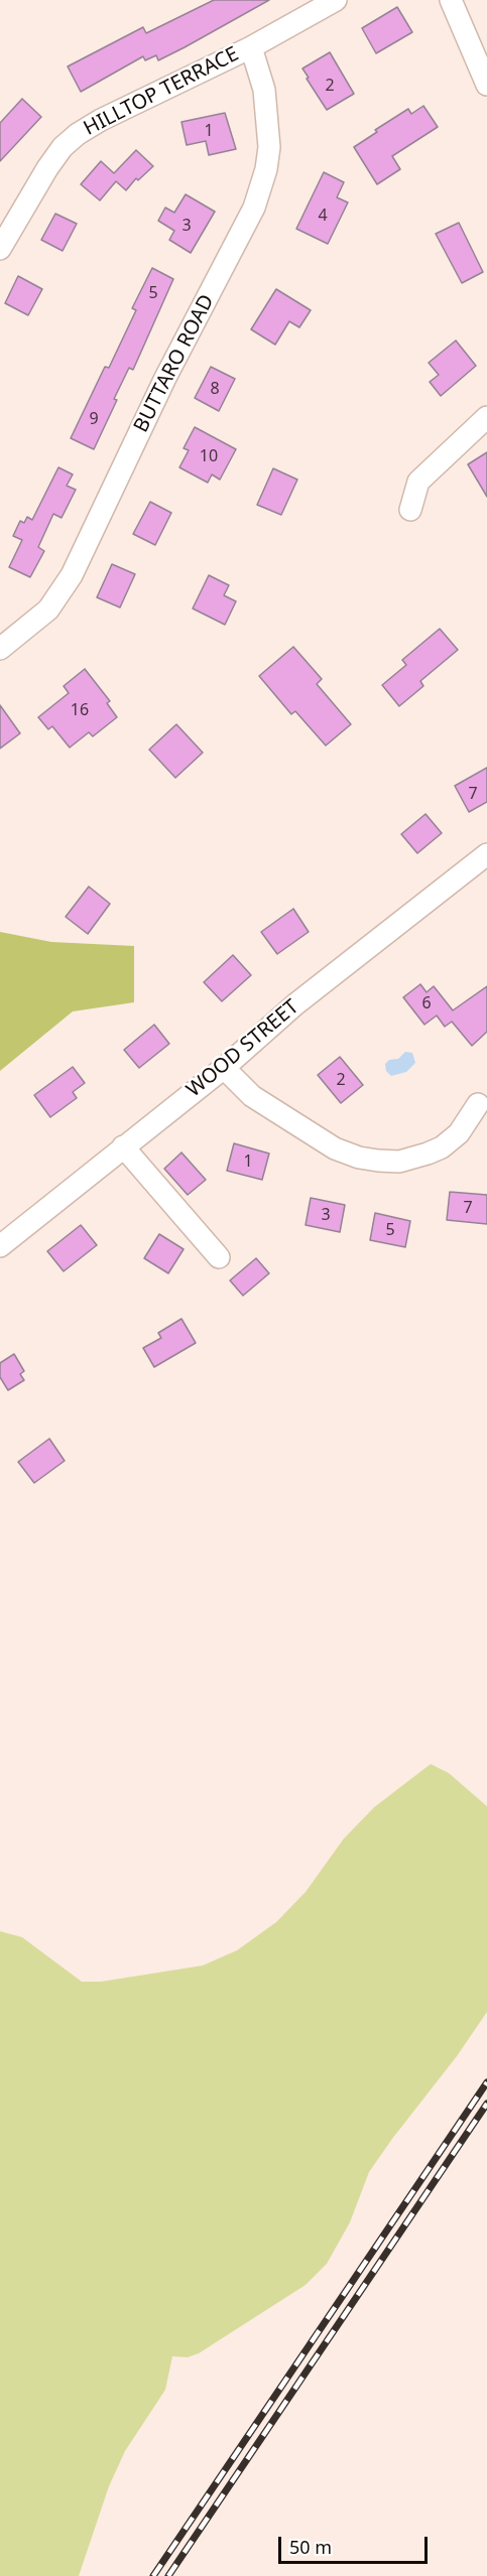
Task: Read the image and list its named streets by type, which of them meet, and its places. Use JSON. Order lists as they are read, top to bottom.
{
  "streets": {
    "street": ["HILLTOP TERRACE", "BUTTARO ROAD", "WOOD STREET"]
  },
  "crossings": [
    ["HILLTOP TERRACE", "BUTTARO ROAD"]
  ],
  "house_numbers": [
    "2",
    "1",
    "4",
    "3",
    "5",
    "8",
    "9",
    "10",
    "16",
    "7",
    "6",
    "2",
    "1",
    "7",
    "3",
    "5"
  ],
  "scale_bar": "50 m"
}
